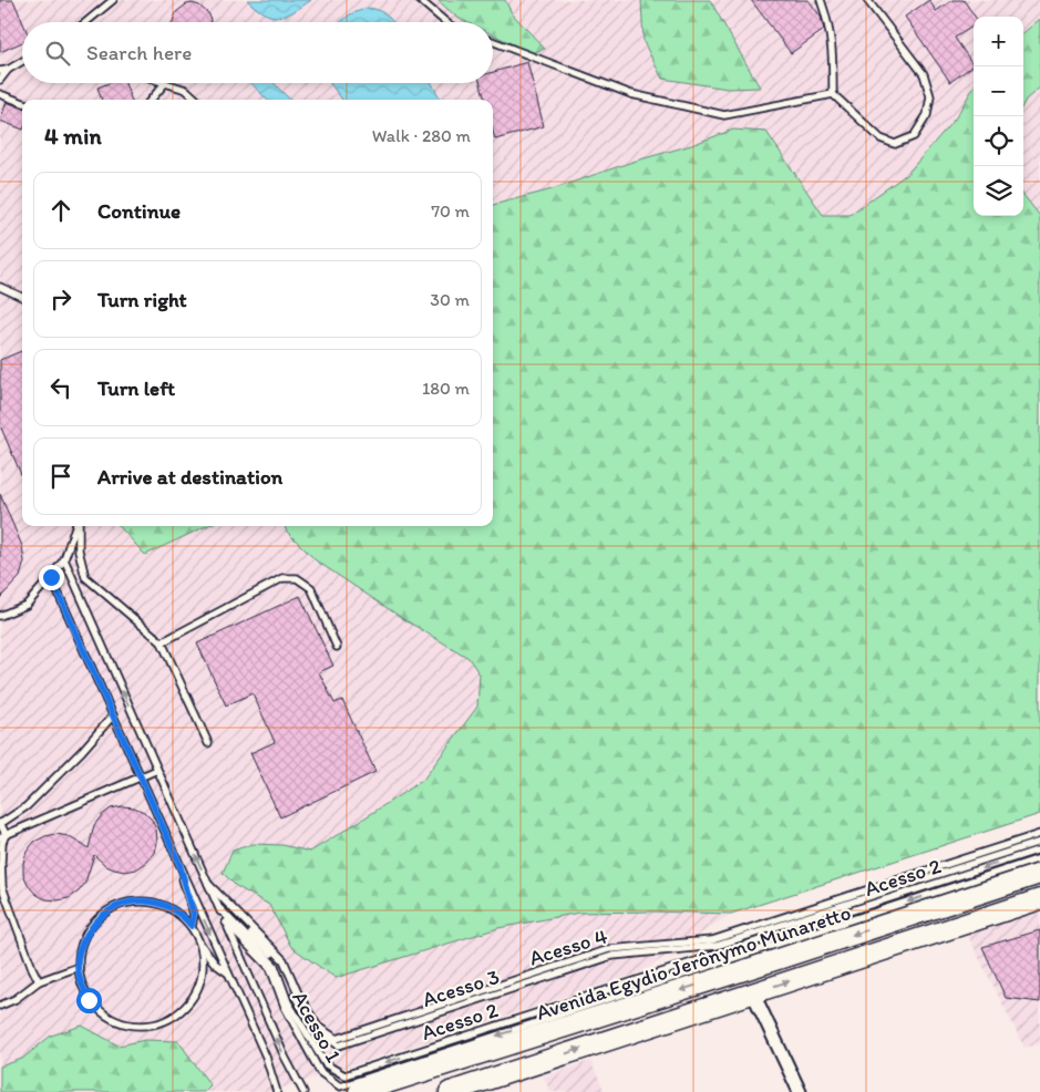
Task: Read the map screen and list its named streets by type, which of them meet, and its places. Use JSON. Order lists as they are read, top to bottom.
{
  "streets": {
    "main road": ["Avenida Egydio Jerônymo Munaretto"],
    "lane": [
      "Acesso 2",
      "Acesso 4",
      "Acesso 3",
      "Acesso 1"
    ]
  },
  "one_way": ["Acesso 2", "Acesso 1"],
  "page": {
    "map_buttons": ["+", "−"],
    "search": "Search here",
    "heading": ["4 min", "Walk · 280 m"],
    "list": [
      ["Continue", "70 m"],
      ["Turn right", "30 m"],
      ["Turn left", "180 m"],
      "Arrive at destination"
    ]
  }
}
